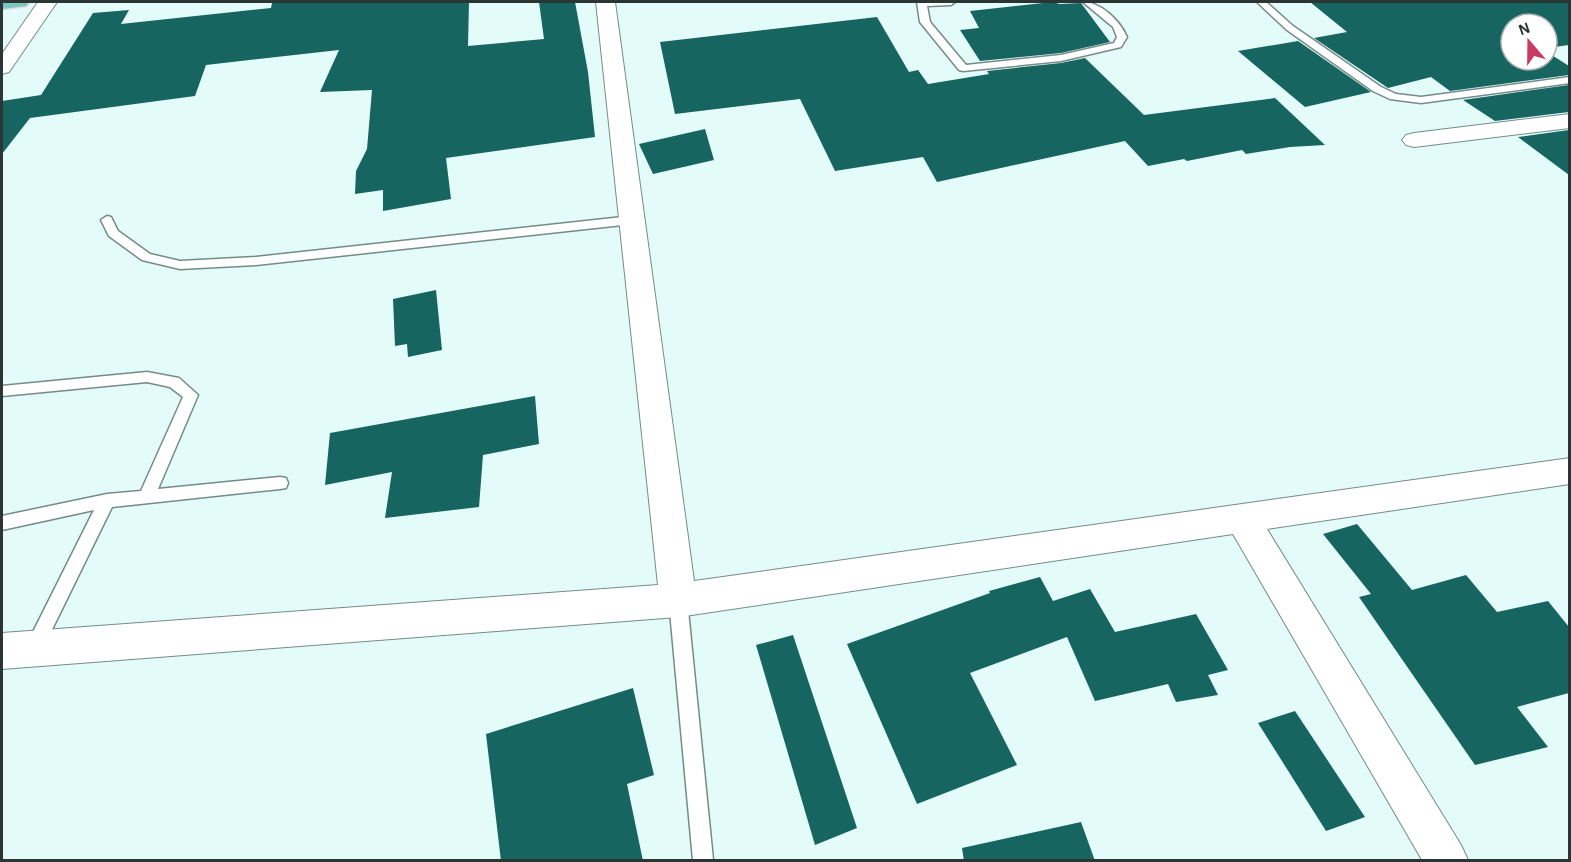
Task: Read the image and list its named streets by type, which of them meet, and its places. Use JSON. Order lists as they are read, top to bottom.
{
  "north": "top"
}
